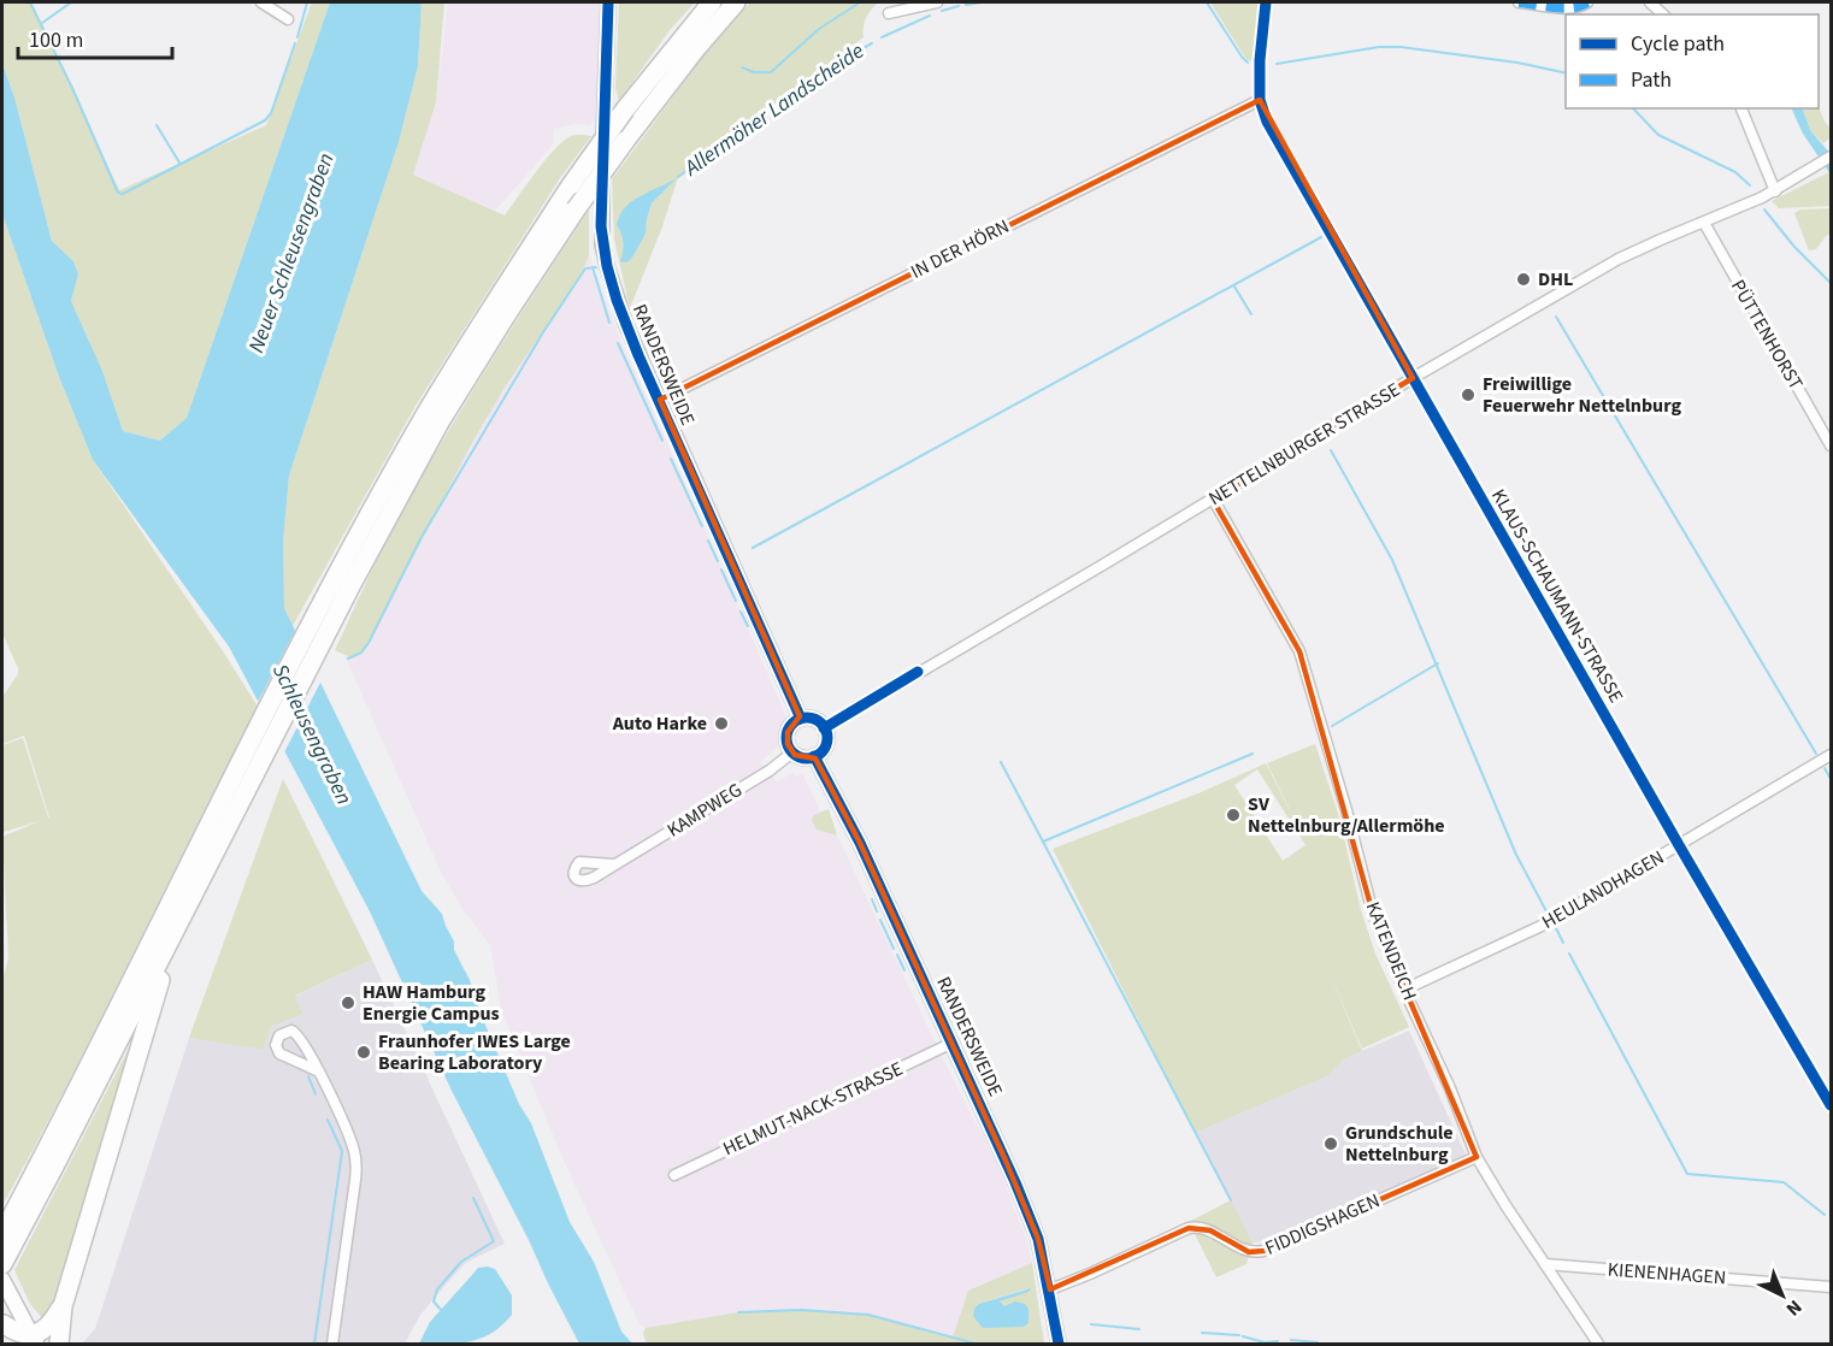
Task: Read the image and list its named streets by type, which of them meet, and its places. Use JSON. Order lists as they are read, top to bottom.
{
  "streets": {
    "street": [
      "IN DER HÖRN",
      "PÜTTENHORST",
      "RANDERSWEIDE",
      "NETTELNBURGER STRASSE",
      "KLAUS-SCHAUMANN-STRASSE",
      "KAMPWEG",
      "HEULANDHAGEN",
      "KATENDEICH",
      "HELMUT-NACK-STRASSE",
      "FIDDIGSHAGEN",
      "KIENENHAGEN"
    ]
  },
  "crossings": [
    ["IN DER HÖRN", "RANDERSWEIDE"],
    ["IN DER HÖRN", "KLAUS-SCHAUMANN-STRASSE"],
    ["PÜTTENHORST", "NETTELNBURGER STRASSE"],
    ["RANDERSWEIDE", "NETTELNBURGER STRASSE"],
    ["RANDERSWEIDE", "KAMPWEG"],
    ["RANDERSWEIDE", "HELMUT-NACK-STRASSE"],
    ["RANDERSWEIDE", "FIDDIGSHAGEN"],
    ["NETTELNBURGER STRASSE", "KLAUS-SCHAUMANN-STRASSE"],
    ["NETTELNBURGER STRASSE", "KAMPWEG"],
    ["NETTELNBURGER STRASSE", "KATENDEICH"],
    ["KLAUS-SCHAUMANN-STRASSE", "HEULANDHAGEN"],
    ["HEULANDHAGEN", "KATENDEICH"],
    ["KATENDEICH", "FIDDIGSHAGEN"],
    ["KATENDEICH", "KIENENHAGEN"]
  ],
  "water": ["Allermöher Landscheide", "Neuer Schleusengraben", "Schleusengraben"],
  "places": [
    "DHL",
    "Freiwillige Feuerwehr Nettelnburg",
    "Auto Harke",
    "SV Nettelnburg/Allermöhe",
    "HAW Hamburg Energie Campus",
    "Fraunhofer IWES Large Bearing Laboratory",
    "Grundschule Nettelnburg"
  ],
  "legend": ["Cycle path", "Path"],
  "scale_bar": "100 m",
  "north": "bottom right"
}
